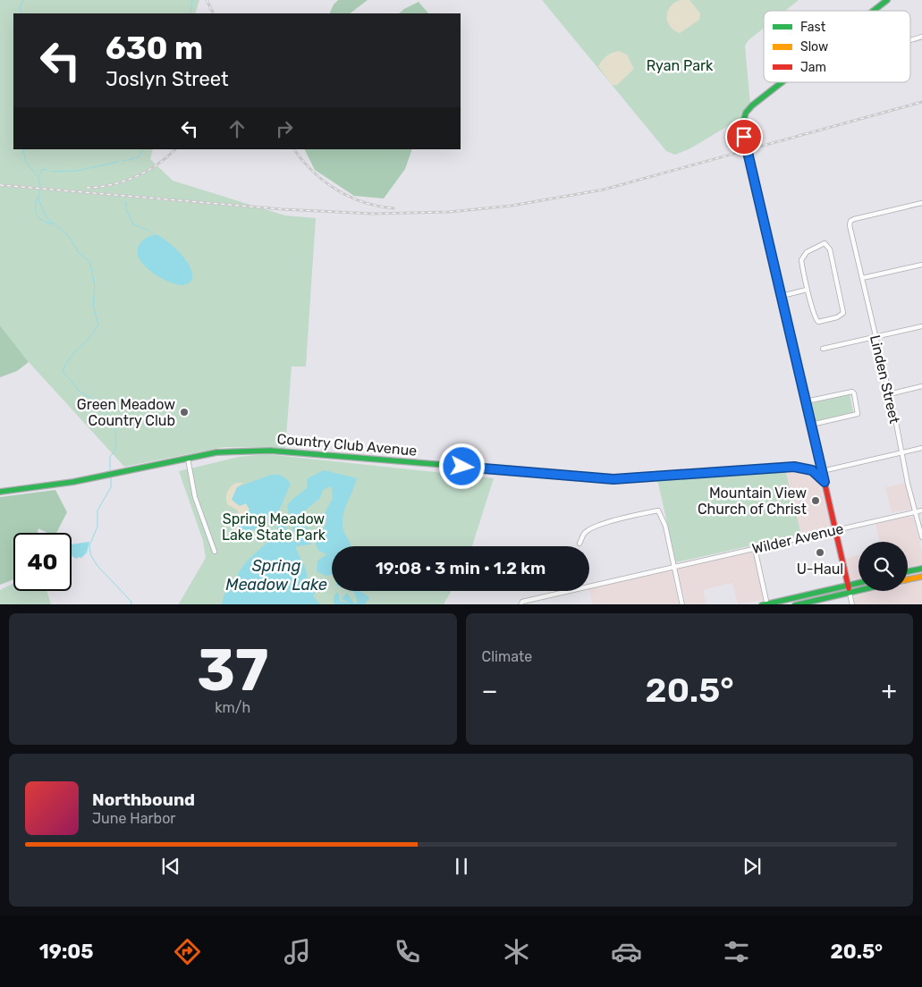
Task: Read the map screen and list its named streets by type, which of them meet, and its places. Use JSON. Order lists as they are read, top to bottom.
{
  "streets": {
    "main road": ["Country Club Avenue"],
    "street": ["Linden Street", "Wilder Avenue"]
  },
  "crossings": [
    ["Linden Street", "Wilder Avenue"]
  ],
  "water": ["Spring Meadow Lake"],
  "parks": ["Ryan Park", "Spring Meadow Lake State Park"],
  "places": ["Green Meadow Country Club", "Mountain View Church of Christ", "U-Haul"],
  "legend": ["Fast", "Slow", "Jam"],
  "page": {
    "turn": ["630 m", "Joslyn Street"],
    "limit": "40",
    "trip": "19:08 · 3 min · 1.2 km",
    "tile": [
      ["37", "km/h"],
      "Climate"
    ],
    "heat": ["−", "20.5°", "+"],
    "song": ["Northbound", "June Harbor"],
    "tabs": ["19:05", "20.5°"]
  }
}
